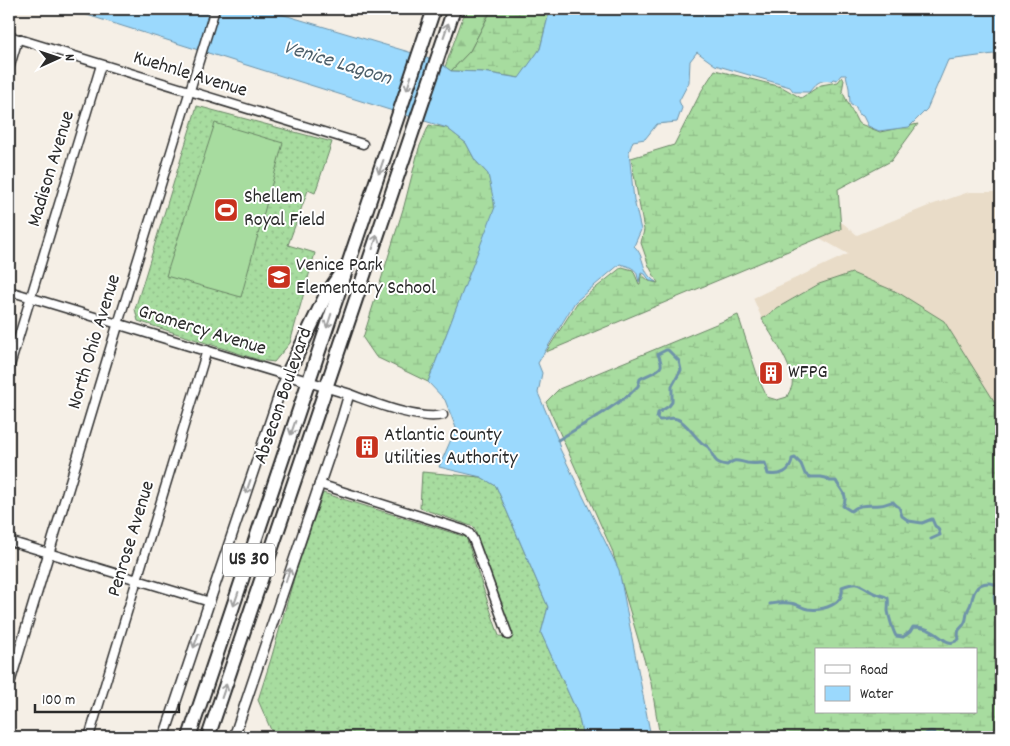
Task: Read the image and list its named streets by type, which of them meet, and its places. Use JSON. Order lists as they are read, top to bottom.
{
  "streets": {
    "highway": ["Absecon Boulevard", "US 30"],
    "street": [
      "Kuehnle Avenue",
      "Madison Avenue",
      "Gramercy Avenue",
      "North Ohio Avenue",
      "Penrose Avenue"
    ]
  },
  "crossings": [
    ["Kuehnle Avenue", "Madison Avenue"],
    ["Kuehnle Avenue", "North Ohio Avenue"],
    ["Madison Avenue", "Gramercy Avenue"],
    ["Gramercy Avenue", "North Ohio Avenue"],
    ["Gramercy Avenue", "Absecon Boulevard"],
    ["Gramercy Avenue", "Penrose Avenue"]
  ],
  "water": ["Venice Lagoon"],
  "places": {
    "sports": ["Shellem Royal Field"],
    "school or university": ["Venice Park Elementary School"],
    "building": ["WFPG", "Atlantic County Utilities Authority"]
  },
  "legend": ["Road", "Water"],
  "scale_bar": "100 m",
  "north": "right"
}
